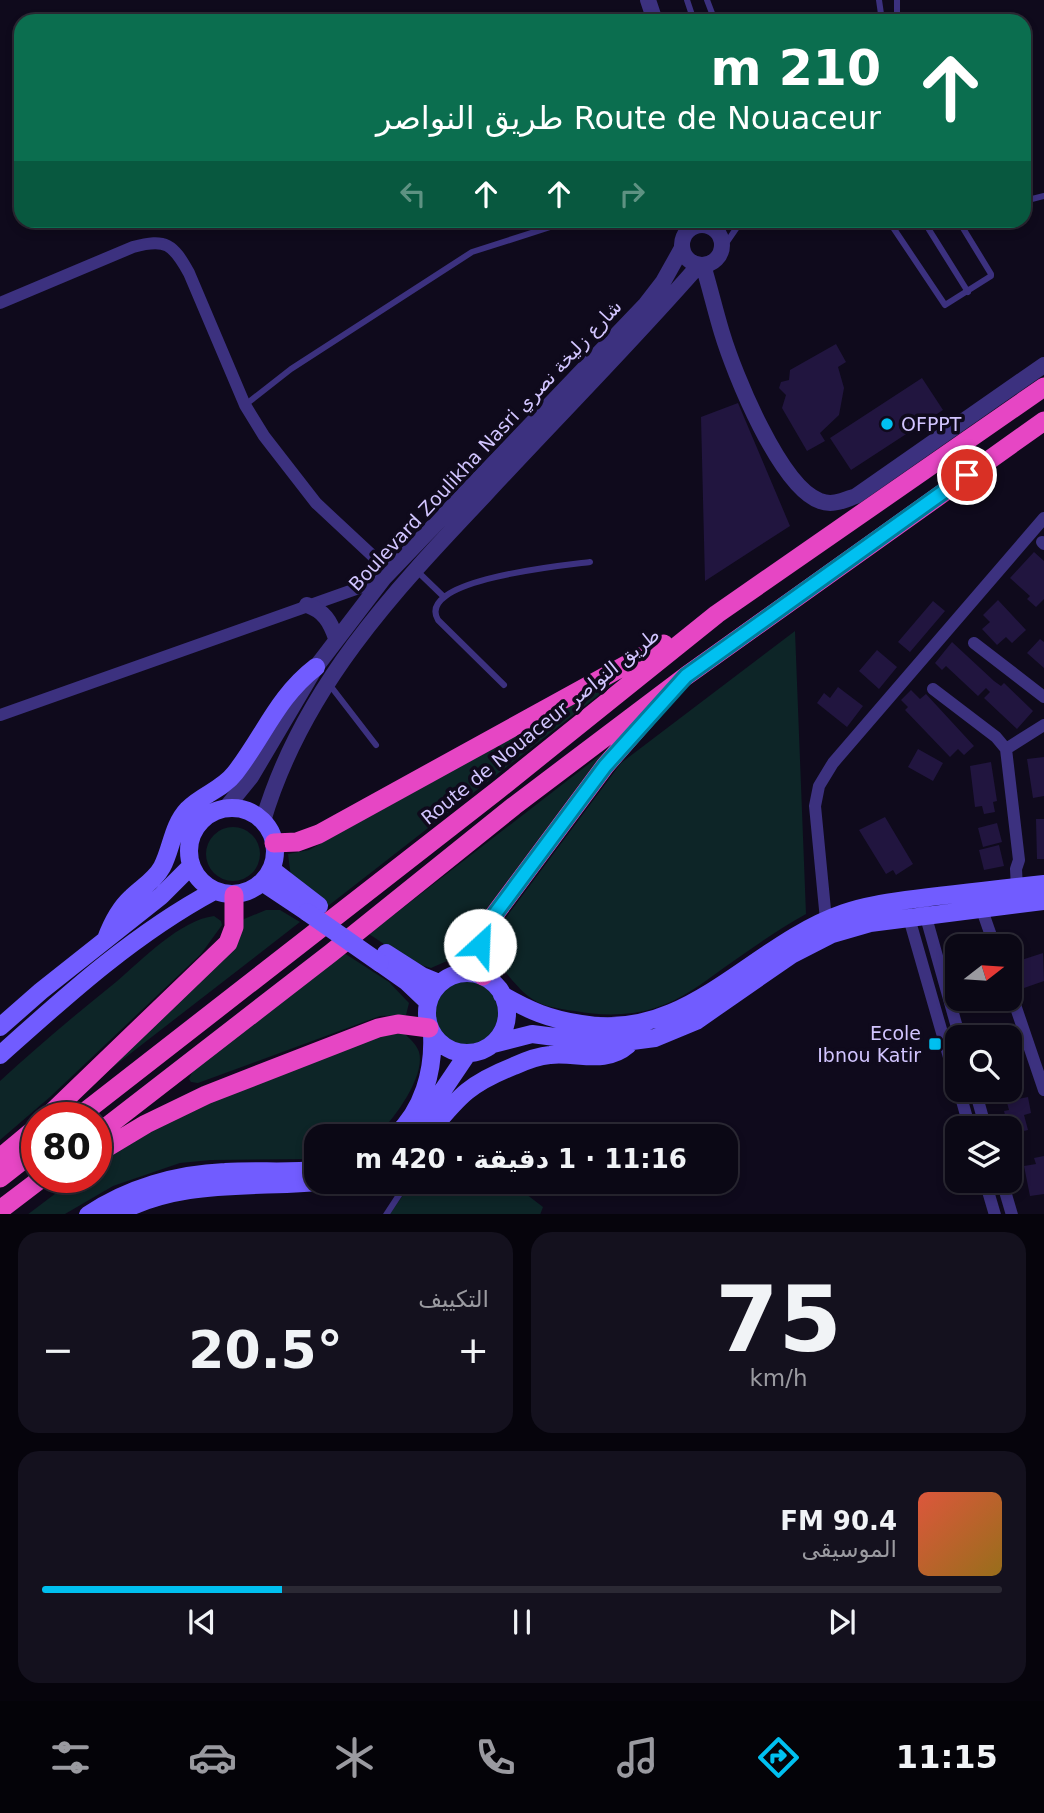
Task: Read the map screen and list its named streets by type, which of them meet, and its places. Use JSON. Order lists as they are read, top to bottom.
{
  "streets": {
    "highway": ["Route de Nouaceur طريق النواصر"],
    "street": ["Boulevard Zoulikha Nasri شارع زليخة نصري"]
  },
  "places": {
    "other": ["OFPPT"],
    "transit": ["Ecole Ibnou Katir"]
  },
  "north": "right",
  "page": {
    "turn": ["210 m", "Route de Nouaceur طريق النواصر"],
    "limit": "80",
    "trip": "11:16 · 1 دقيقة · 420 m",
    "tile": [
      ["75", "km/h"],
      "التكييف"
    ],
    "heat": ["−", "20.5°", "+"],
    "song": ["90.4 FM", "الموسيقى"],
    "tabs": "11:15"
  }
}
